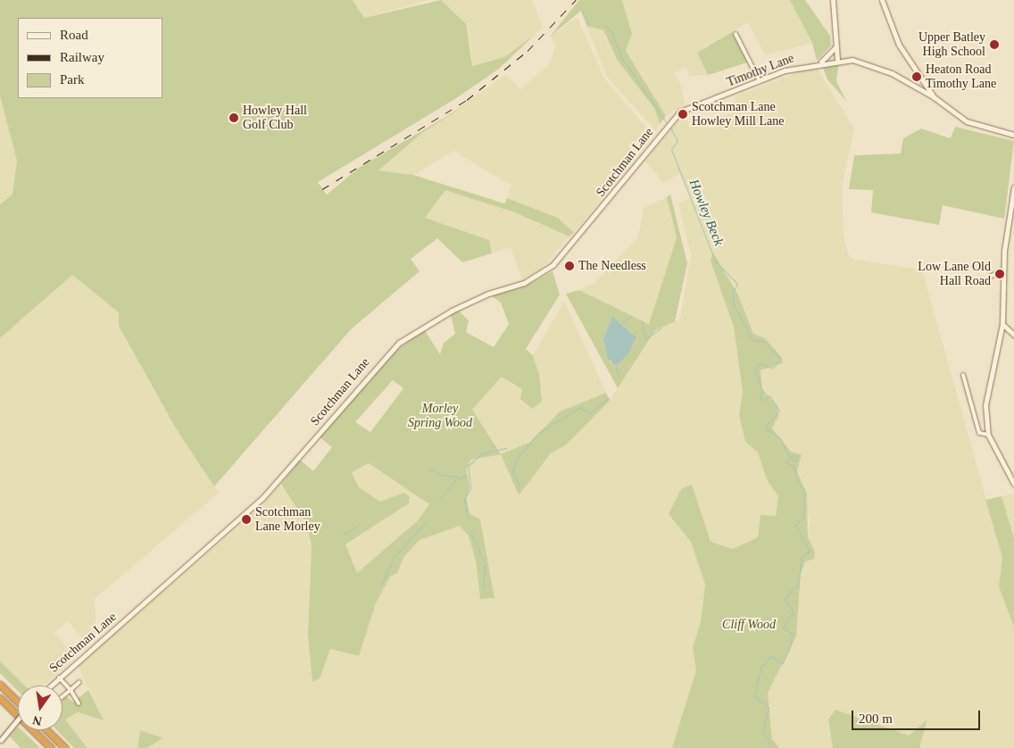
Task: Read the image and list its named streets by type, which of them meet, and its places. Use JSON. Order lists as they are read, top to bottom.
{
  "streets": {
    "main road": ["Timothy Lane", "Scotchman Lane"]
  },
  "crossings": [
    ["Timothy Lane", "Scotchman Lane"]
  ],
  "water": ["Howley Beck"],
  "parks": ["Morley Spring Wood", "Cliff Wood"],
  "places": [
    "Upper Batley High School",
    "Heaton Road Timothy Lane",
    "Scotchman Lane Howley Mill Lane",
    "Howley Hall Golf Club",
    "The Needless",
    "Low Lane Old Hall Road",
    "Scotchman Lane Morley"
  ],
  "legend": ["Road", "Railway", "Park"],
  "scale_bar": "200 m",
  "north": "bottom"
}
